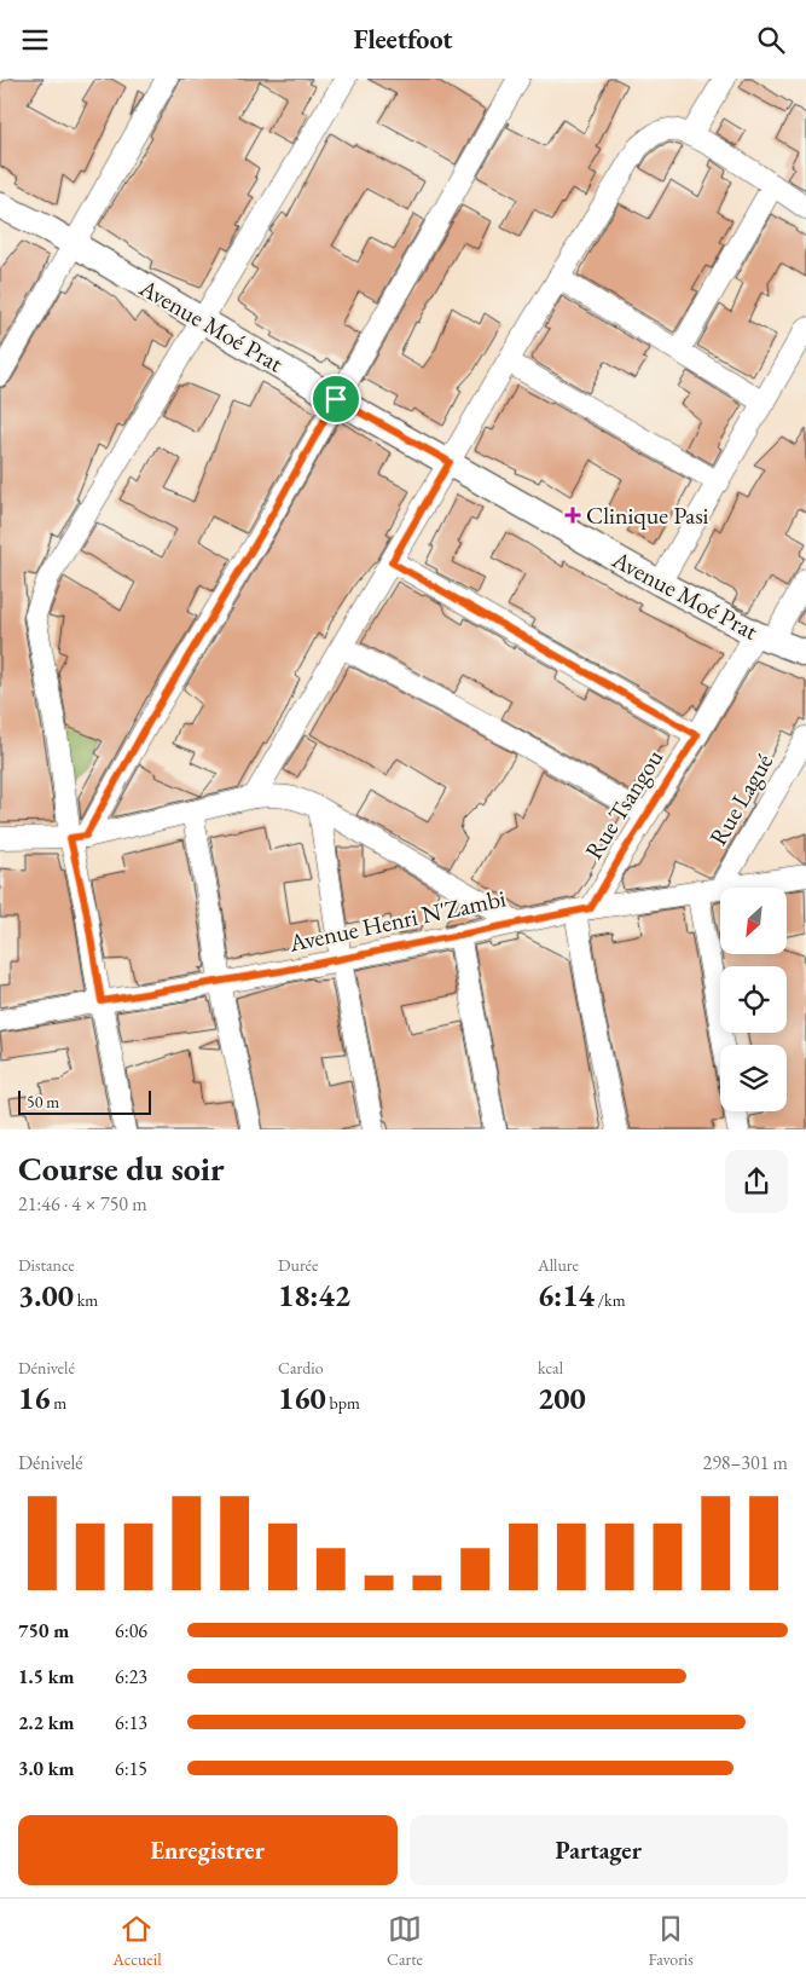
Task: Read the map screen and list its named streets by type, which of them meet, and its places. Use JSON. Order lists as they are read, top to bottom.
{
  "streets": {
    "street": [
      "Avenue Moé Prat",
      "Rue Lagué",
      "Rue Tsangou",
      "Avenue Henri N'Zambi"
    ]
  },
  "crossings": [
    ["Avenue Moé Prat", "Rue Tsangou"],
    ["Rue Lagué", "Avenue Henri N'Zambi"],
    ["Rue Tsangou", "Avenue Henri N'Zambi"]
  ],
  "places": {
    "health": ["Clinique Pasi"]
  },
  "scale_bar": "50 m",
  "north": "bottom left",
  "page": {
    "header": "Fleetfoot",
    "scale": "50 m",
    "heading": ["Course du soir", "21:46 · 4 × 750 m"],
    "stats": [
      ["Distance", "3.00 km"],
      ["Durée", "18:42"],
      ["Allure", "6:14 /km"],
      ["Dénivelé", "16 m"],
      ["Cardio", "160 bpm"],
      ["kcal", "200"]
    ],
    "chart": ["Dénivelé", "298–301 m"],
    "list": [
      {
        "name": "750 m",
        "note": "6:06"
      },
      {
        "name": "1.5 km",
        "note": "6:23"
      },
      {
        "name": "2.2 km",
        "note": "6:13"
      },
      {
        "name": "3.0 km",
        "note": "6:15"
      }
    ],
    "buttons": ["Enregistrer", "Partager"],
    "tabs": ["Accueil", "Carte", "Favoris"]
  }
}
